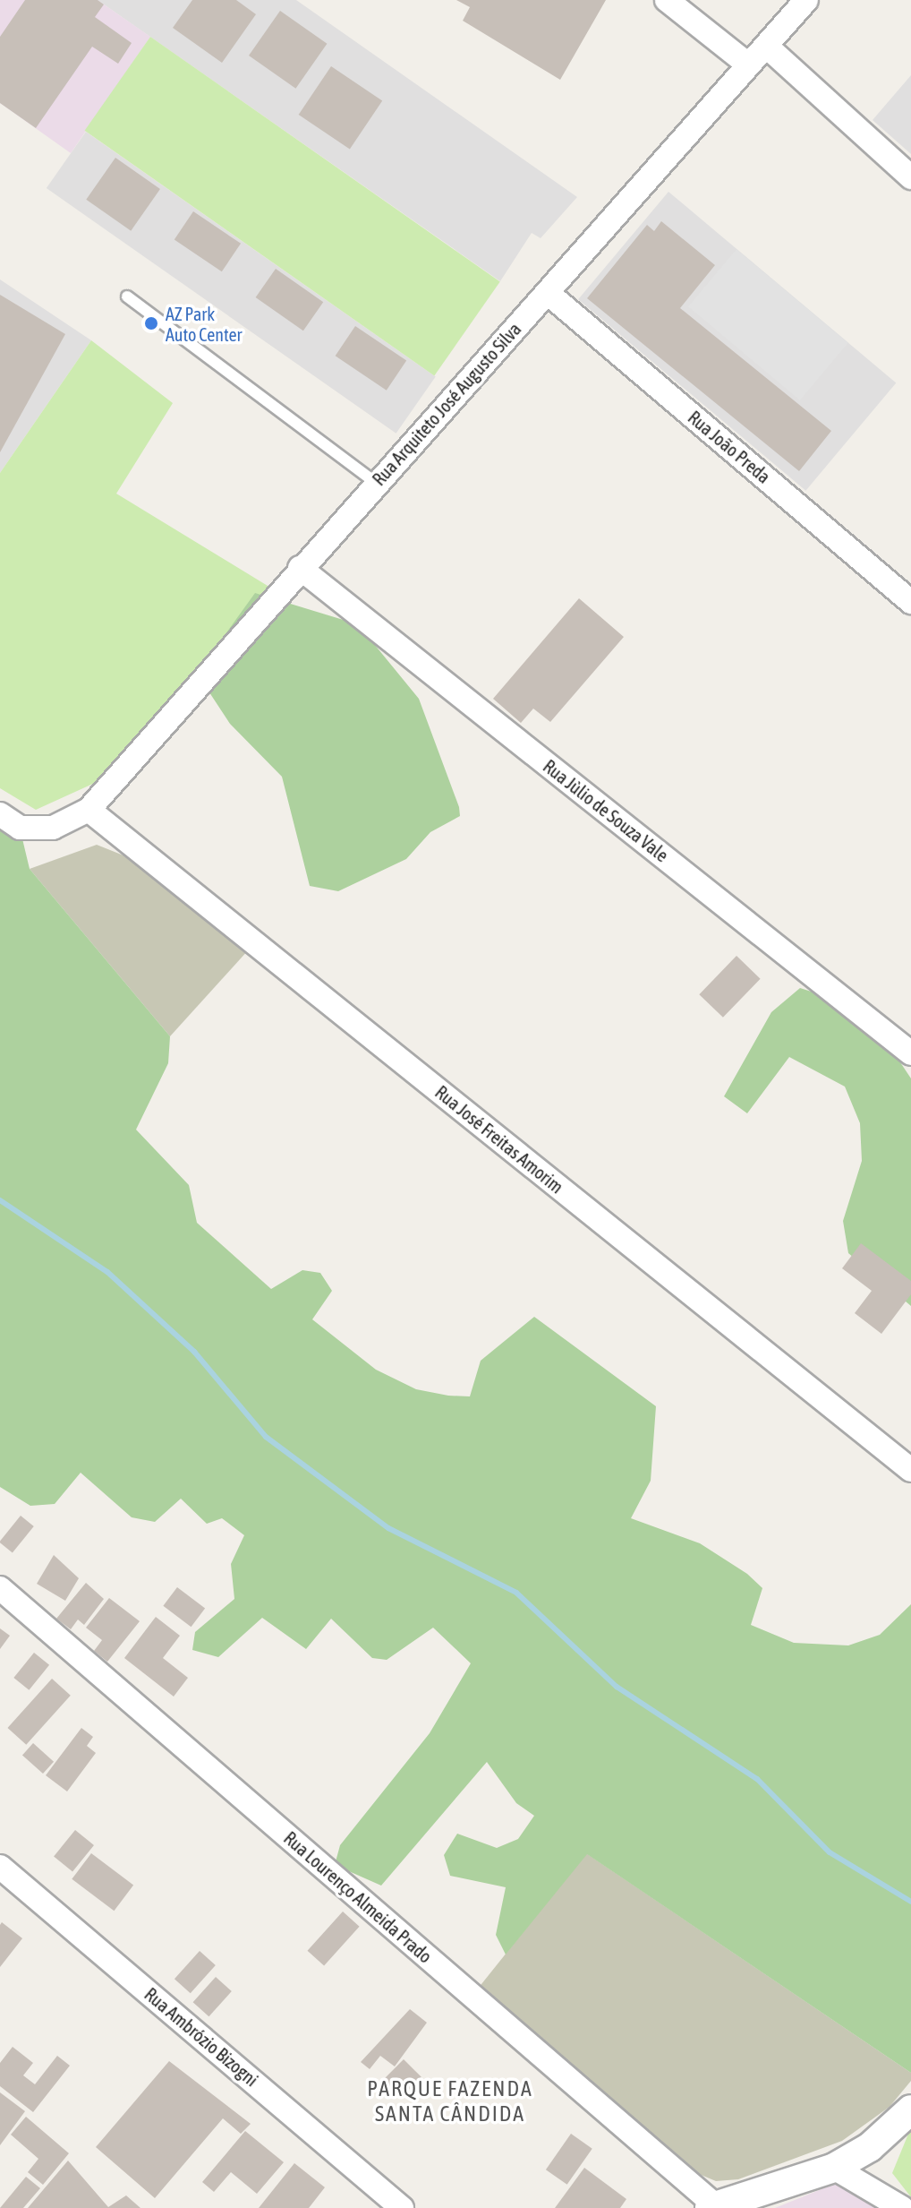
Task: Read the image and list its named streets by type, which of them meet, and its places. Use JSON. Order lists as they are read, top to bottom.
{
  "streets": {
    "street": [
      "Rua Arquiteto José Augusto Silva",
      "Rua João Preda",
      "Rua Jùlio de Souza Vale",
      "Rua José Freitas Amorim",
      "Rua Lourenço Almeida Prado",
      "Rua Ambrózio Bizogni"
    ]
  },
  "crossings": [
    ["Rua Arquiteto José Augusto Silva", "Rua João Preda"],
    ["Rua Arquiteto José Augusto Silva", "Rua Jùlio de Souza Vale"],
    ["Rua Arquiteto José Augusto Silva", "Rua José Freitas Amorim"]
  ],
  "districts": ["PARQUE FAZENDA SANTA CÂNDIDA"],
  "places": ["AZ Park Auto Center"]
}
